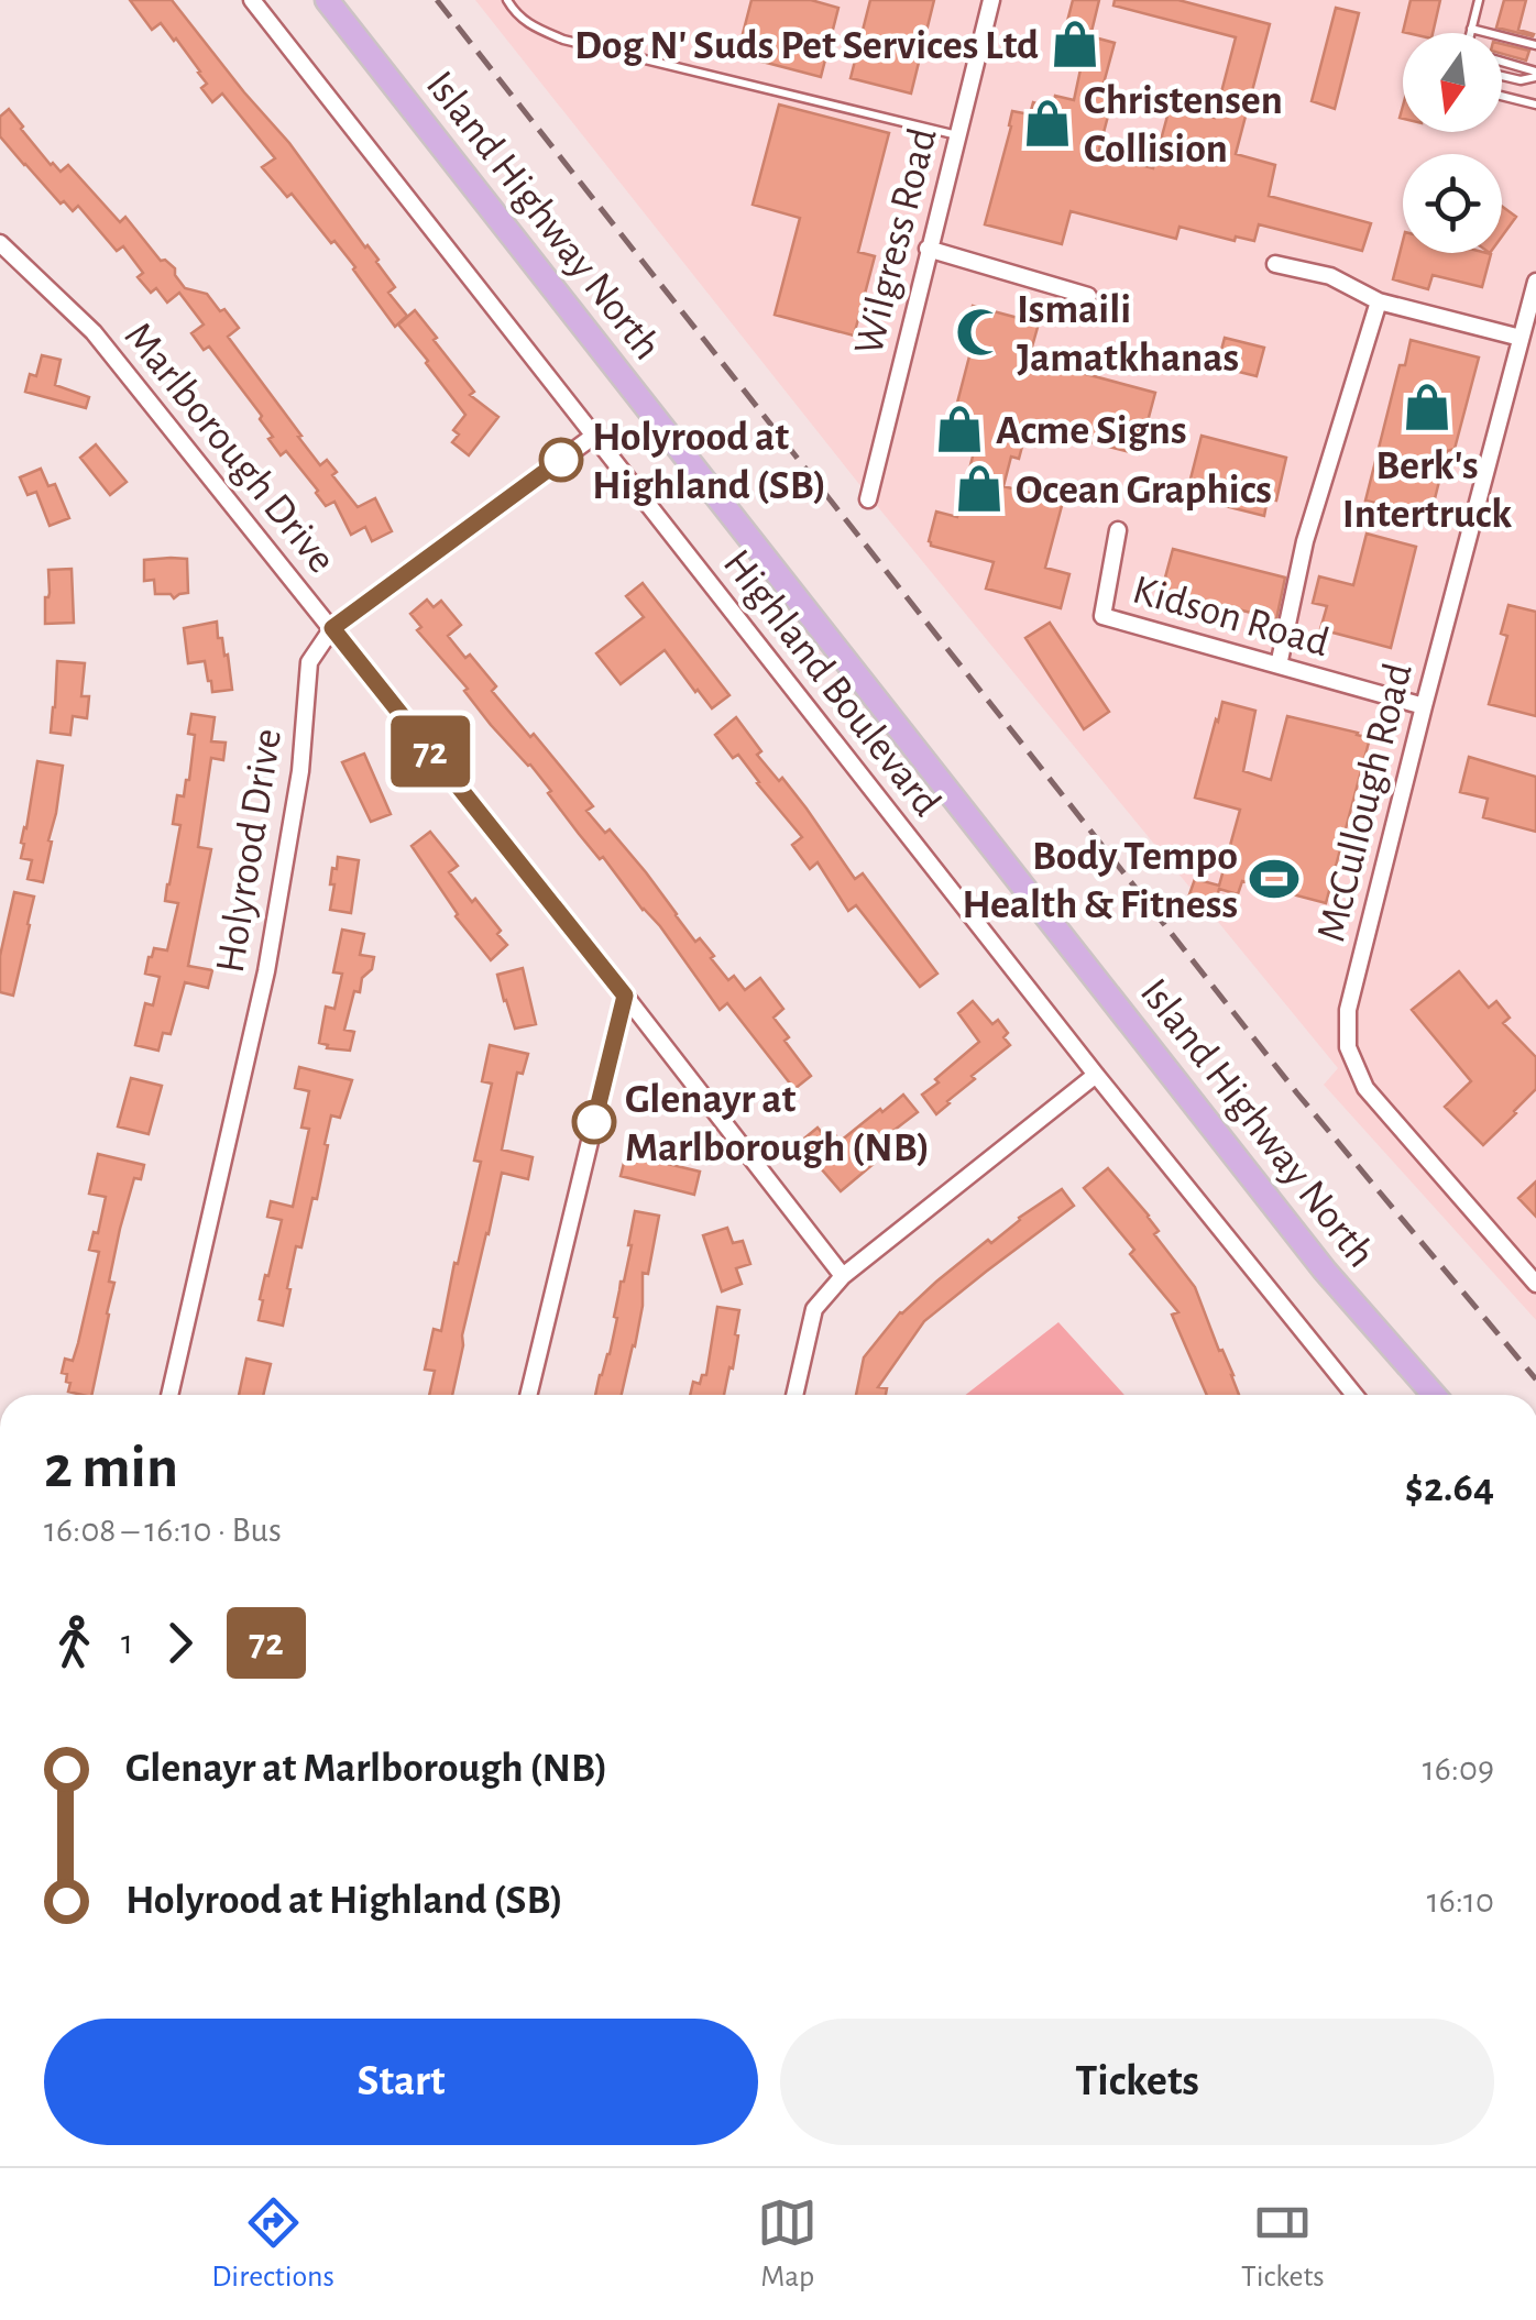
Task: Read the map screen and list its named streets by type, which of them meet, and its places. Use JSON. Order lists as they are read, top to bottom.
{
  "streets": {
    "main road": ["Island Highway North"],
    "street": [
      "Wilgress Road",
      "Marlborough Drive",
      "Kidson Road",
      "Highland Boulevard",
      "McCullough Road",
      "Holyrood Drive"
    ]
  },
  "crossings": [
    ["Marlborough Drive", "Holyrood Drive"],
    ["Kidson Road", "McCullough Road"],
    ["Highland Boulevard", "Holyrood Drive"]
  ],
  "places": {
    "shop": [
      "Dog N' Suds Pet Services Ltd",
      "Christensen Collision",
      "Berk's Intertruck",
      "Acme Signs",
      "Ocean Graphics"
    ],
    "mosque": ["Ismaili Jamatkhanas"],
    "other": ["Holyrood at Highland (SB)", "Glenayr at Marlborough (NB)"],
    "sports": ["Body Tempo Health & Fitness"]
  },
  "lines": ["bus line 72"],
  "north": "bottom",
  "page": {
    "on_map": "72",
    "heading": ["2 min", "16:08 – 16:10 · Bus", "$2.64"],
    "legs": ["1", "72"],
    "list": [
      {
        "name": "Glenayr at Marlborough (NB)",
        "value": "16:09"
      },
      {
        "name": "Holyrood at Highland (SB)",
        "value": "16:10"
      }
    ],
    "buttons": ["Start", "Tickets"],
    "tabs": ["Directions", "Map", "Tickets"]
  }
}
